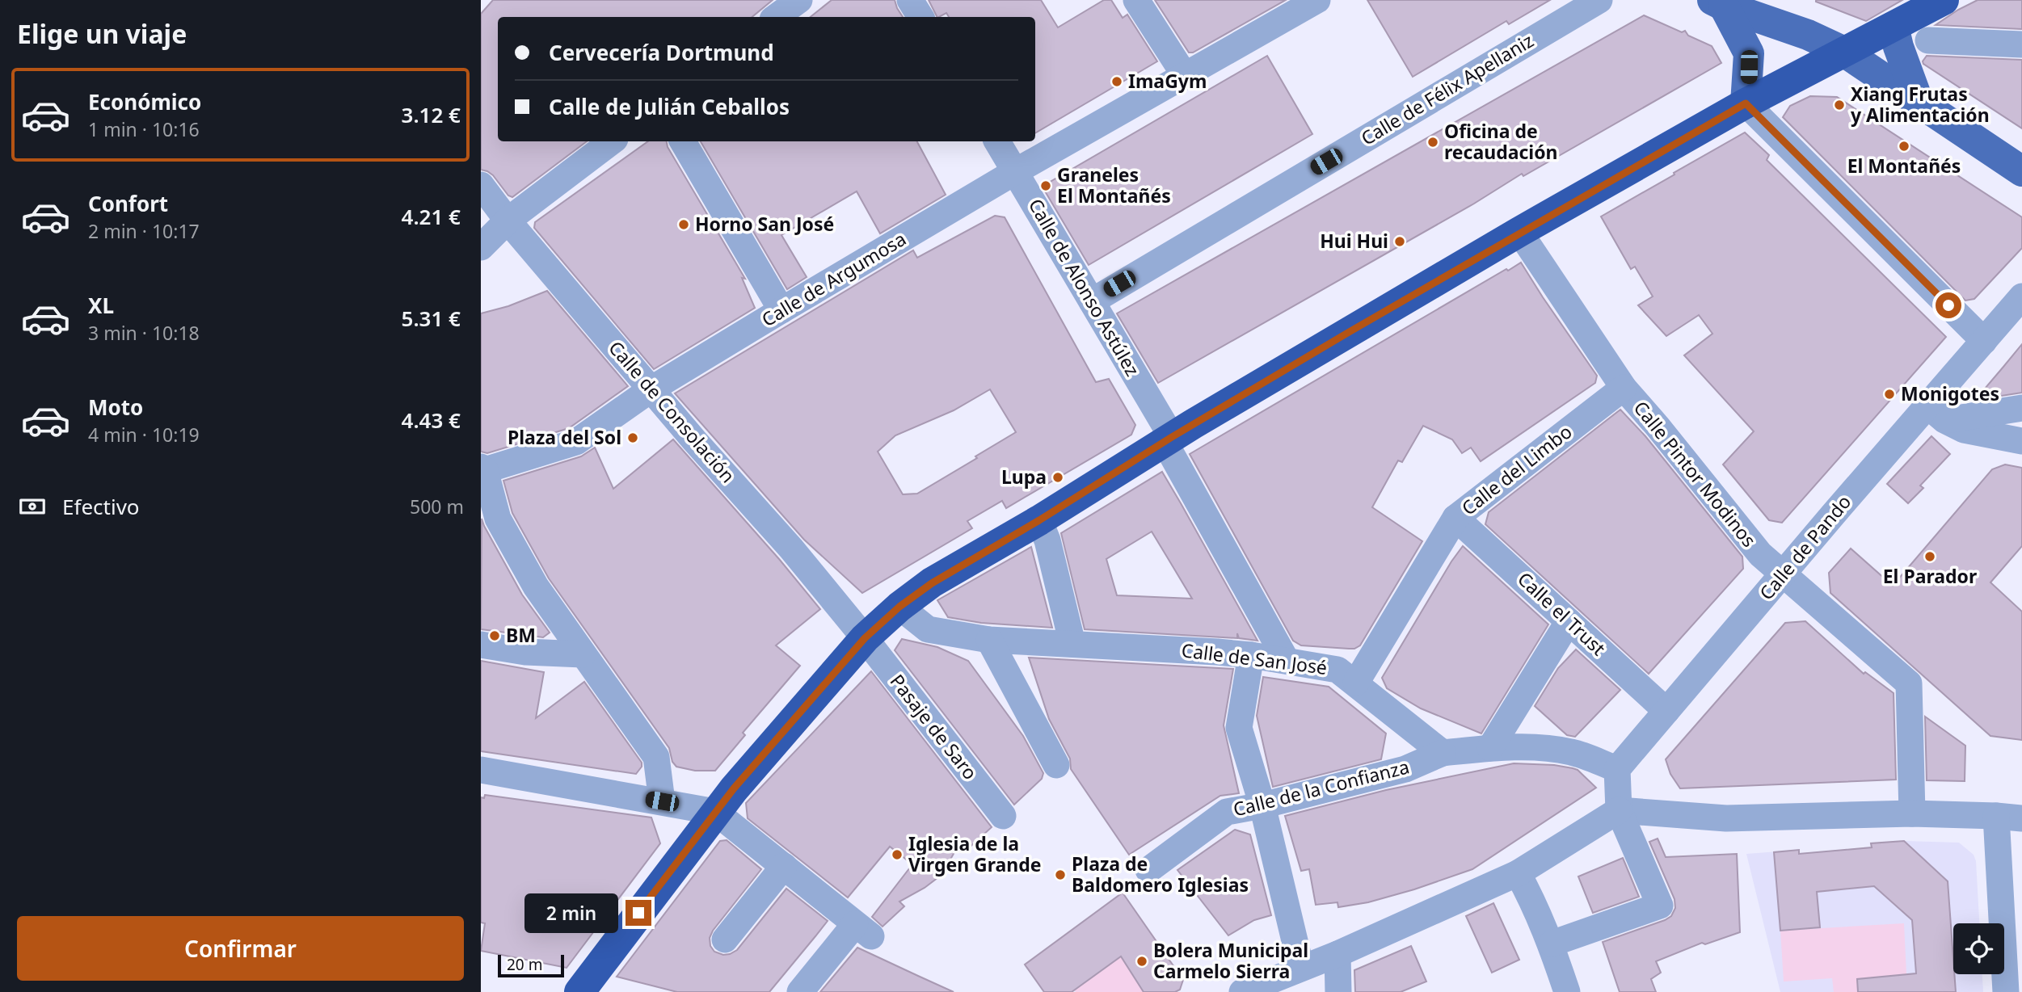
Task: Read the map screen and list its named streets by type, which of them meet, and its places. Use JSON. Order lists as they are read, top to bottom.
{
  "streets": {
    "street": [
      "Calle de Félix Apellaniz",
      "Calle de Argumosa",
      "Calle de Alonso Astúlez",
      "Calle de Consolación",
      "Calle del Limbo",
      "Calle Pintor Modinos",
      "Calle de Pando",
      "Calle el Trust",
      "Calle de San José",
      "Pasaje de Saro",
      "Calle de la Confianza"
    ]
  },
  "crossings": [
    ["Calle de Félix Apellaniz", "Calle de Alonso Astúlez"],
    ["Calle de Argumosa", "Calle de Alonso Astúlez"],
    ["Calle de Argumosa", "Calle de Consolación"],
    ["Calle de Alonso Astúlez", "Calle de San José"],
    ["Calle de Consolación", "Pasaje de Saro"],
    ["Calle del Limbo", "Calle Pintor Modinos"],
    ["Calle del Limbo", "Calle el Trust"],
    ["Calle del Limbo", "Calle de San José"],
    ["Calle Pintor Modinos", "Calle de Pando"],
    ["Calle de Pando", "Calle el Trust"],
    ["Calle de San José", "Calle de la Confianza"]
  ],
  "places": [
    "ImaGym",
    "Xiang Frutas y Alimentación",
    "Oficina de recaudación",
    "El Montañés",
    "Graneles El Montañés",
    "Horno San José",
    "Hui Hui",
    "Monigotes",
    "Plaza del Sol",
    "Lupa",
    "El Parador",
    "BM",
    "Iglesia de la Virgen Grande",
    "Plaza de Baldomero Iglesias",
    "Bolera Municipal Carmelo Sierra"
  ],
  "scale_bar": "20 m",
  "page": {
    "heading": "Elige un viaje",
    "banner": ["Cervecería Dortmund", "Calle de Julián Ceballos"],
    "list": [
      {
        "name": "Económico",
        "note": "1 min · 10:16",
        "value": "3.12 €"
      },
      {
        "name": "Confort",
        "note": "2 min · 10:17",
        "value": "4.21 €"
      },
      {
        "name": "XL",
        "note": "3 min · 10:18",
        "value": "5.31 €"
      },
      {
        "name": "Moto",
        "note": "4 min · 10:19",
        "value": "4.43 €"
      }
    ],
    "pay": ["Efectivo", "500 m"],
    "bubble": "2 min",
    "buttons": "Confirmar",
    "scale": "20 m"
  }
}
